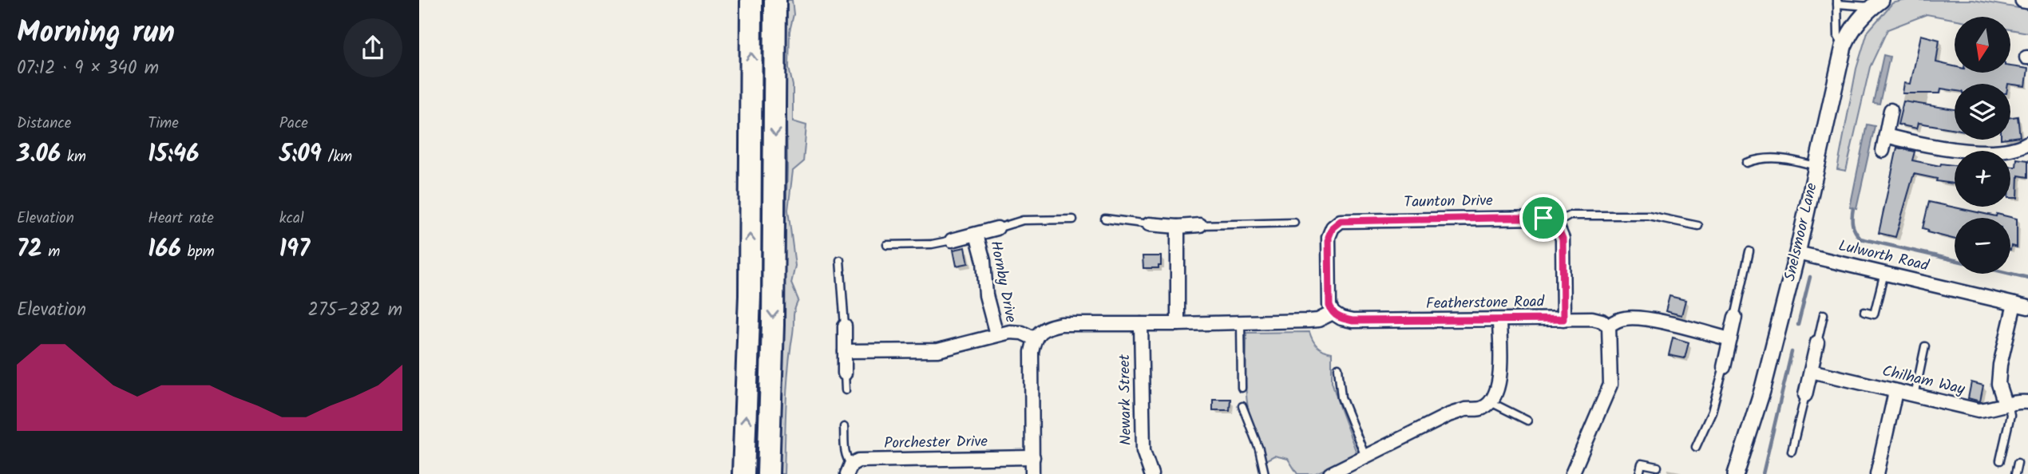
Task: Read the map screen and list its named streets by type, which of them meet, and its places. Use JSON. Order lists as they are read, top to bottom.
{
  "streets": {
    "street": [
      "Taunton Drive",
      "Snelsmoor Lane",
      "Lulworth Road",
      "Hornby Drive",
      "Featherstone Road",
      "Chilham Way",
      "Newark Street",
      "Porchester Drive"
    ]
  },
  "crossings": [
    ["Taunton Drive", "Featherstone Road"],
    ["Snelsmoor Lane", "Lulworth Road"]
  ],
  "north": "bottom",
  "page": {
    "heading": ["Morning run", "07:12 · 9 × 340 m"],
    "map_buttons": ["+", "−"],
    "stats": [
      ["Distance", "3.06 km"],
      ["Time", "15:46"],
      ["Pace", "5:09 /km"],
      ["Elevation", "72 m"],
      ["Heart rate", "166 bpm"],
      ["kcal", "197"]
    ],
    "chart": ["Elevation", "275–282 m"]
  }
}
